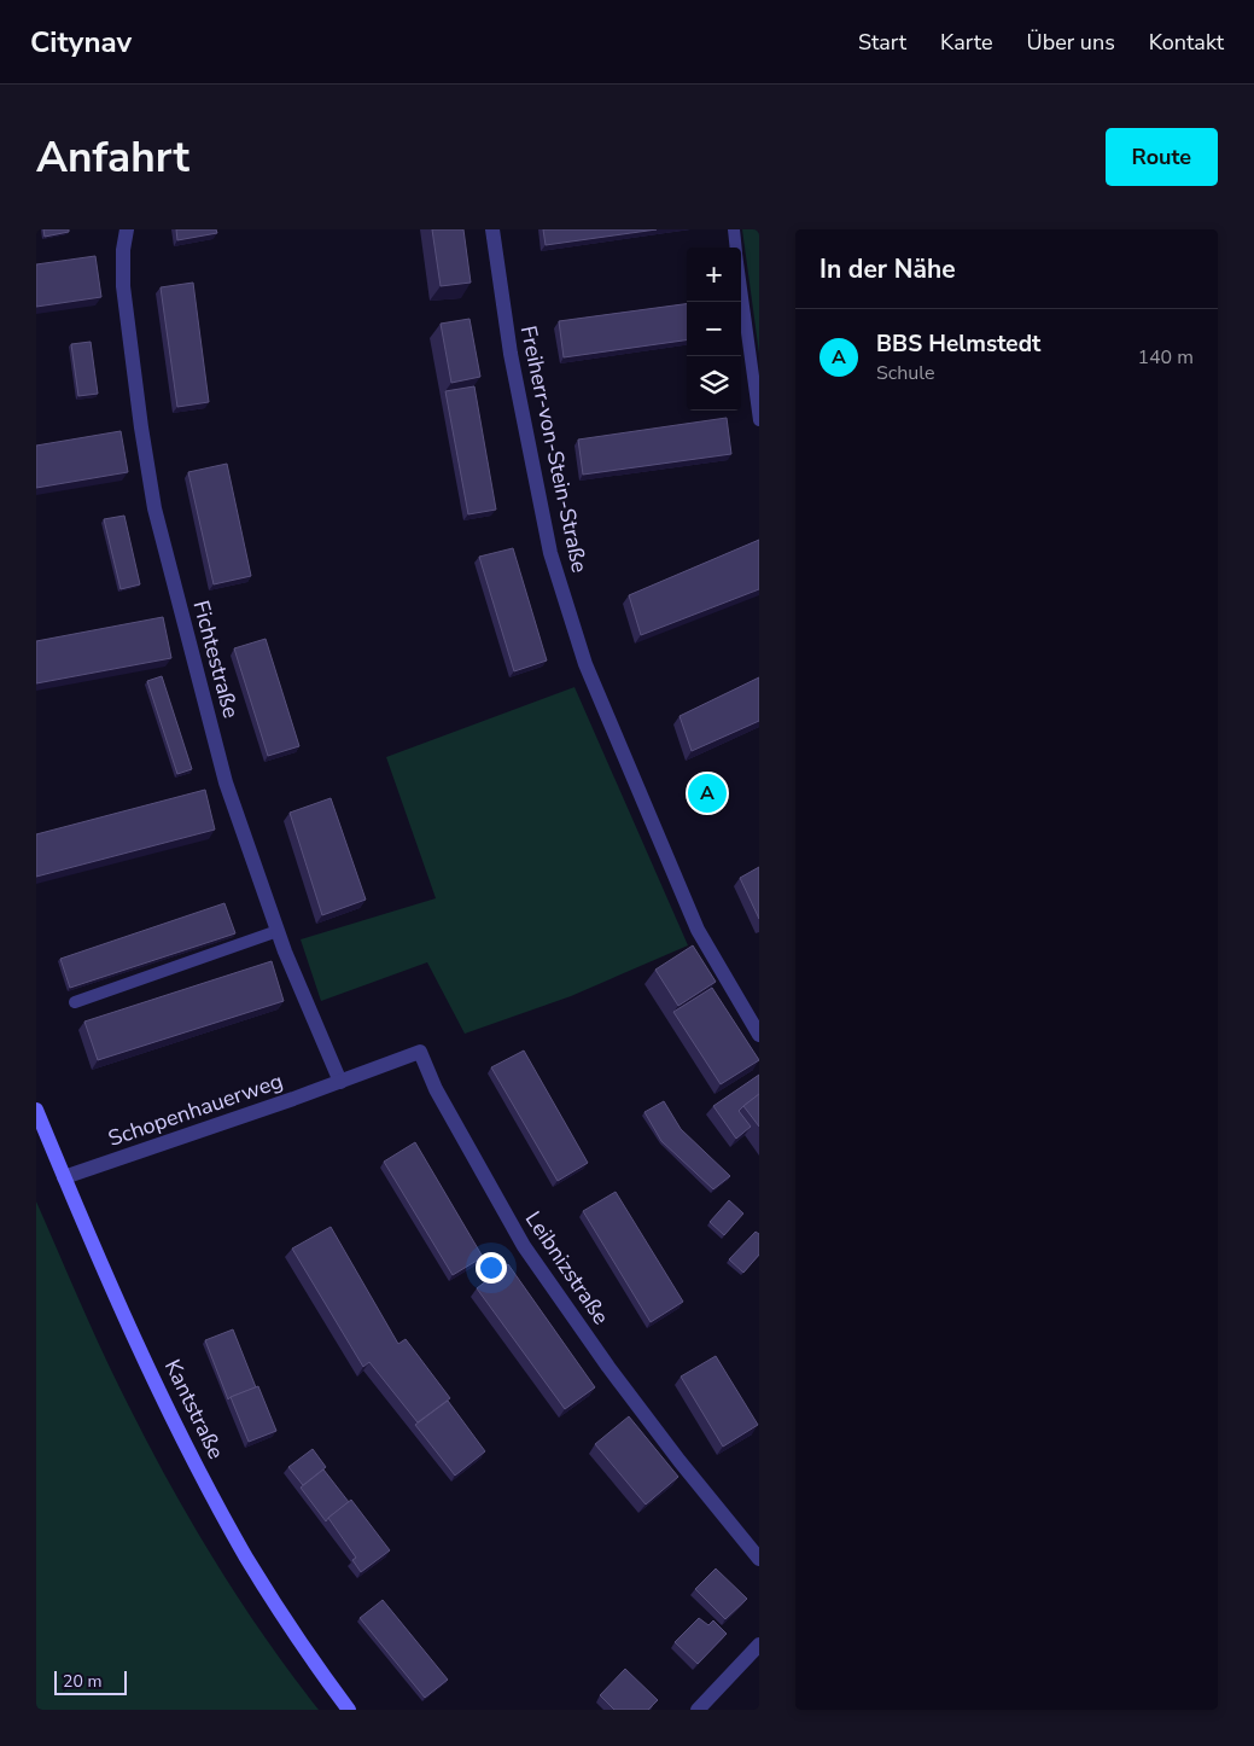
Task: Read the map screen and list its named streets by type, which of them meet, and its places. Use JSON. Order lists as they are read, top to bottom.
{
  "streets": {
    "main road": ["Kantstraße"],
    "street": [
      "Freiherr-von-Stein-Straße",
      "Fichtestraße",
      "Schopenhauerweg",
      "Leibnizstraße"
    ]
  },
  "crossings": [
    ["Fichtestraße", "Schopenhauerweg"],
    ["Fichtestraße", "Leibnizstraße"],
    ["Schopenhauerweg", "Leibnizstraße"],
    ["Schopenhauerweg", "Kantstraße"]
  ],
  "scale_bar": "20 m",
  "page": {
    "header": "Citynav",
    "nav": [
      "Start",
      "Karte",
      "Über uns",
      "Kontakt"
    ],
    "buttons": "Route",
    "title": "Anfahrt",
    "heading": "In der Nähe",
    "map_buttons": ["+", "−"],
    "list": [
      {
        "mark": "A",
        "name": "BBS Helmstedt",
        "note": "Schule",
        "value": "140 m"
      }
    ],
    "pins": "A",
    "scale": "20 m"
  }
}
